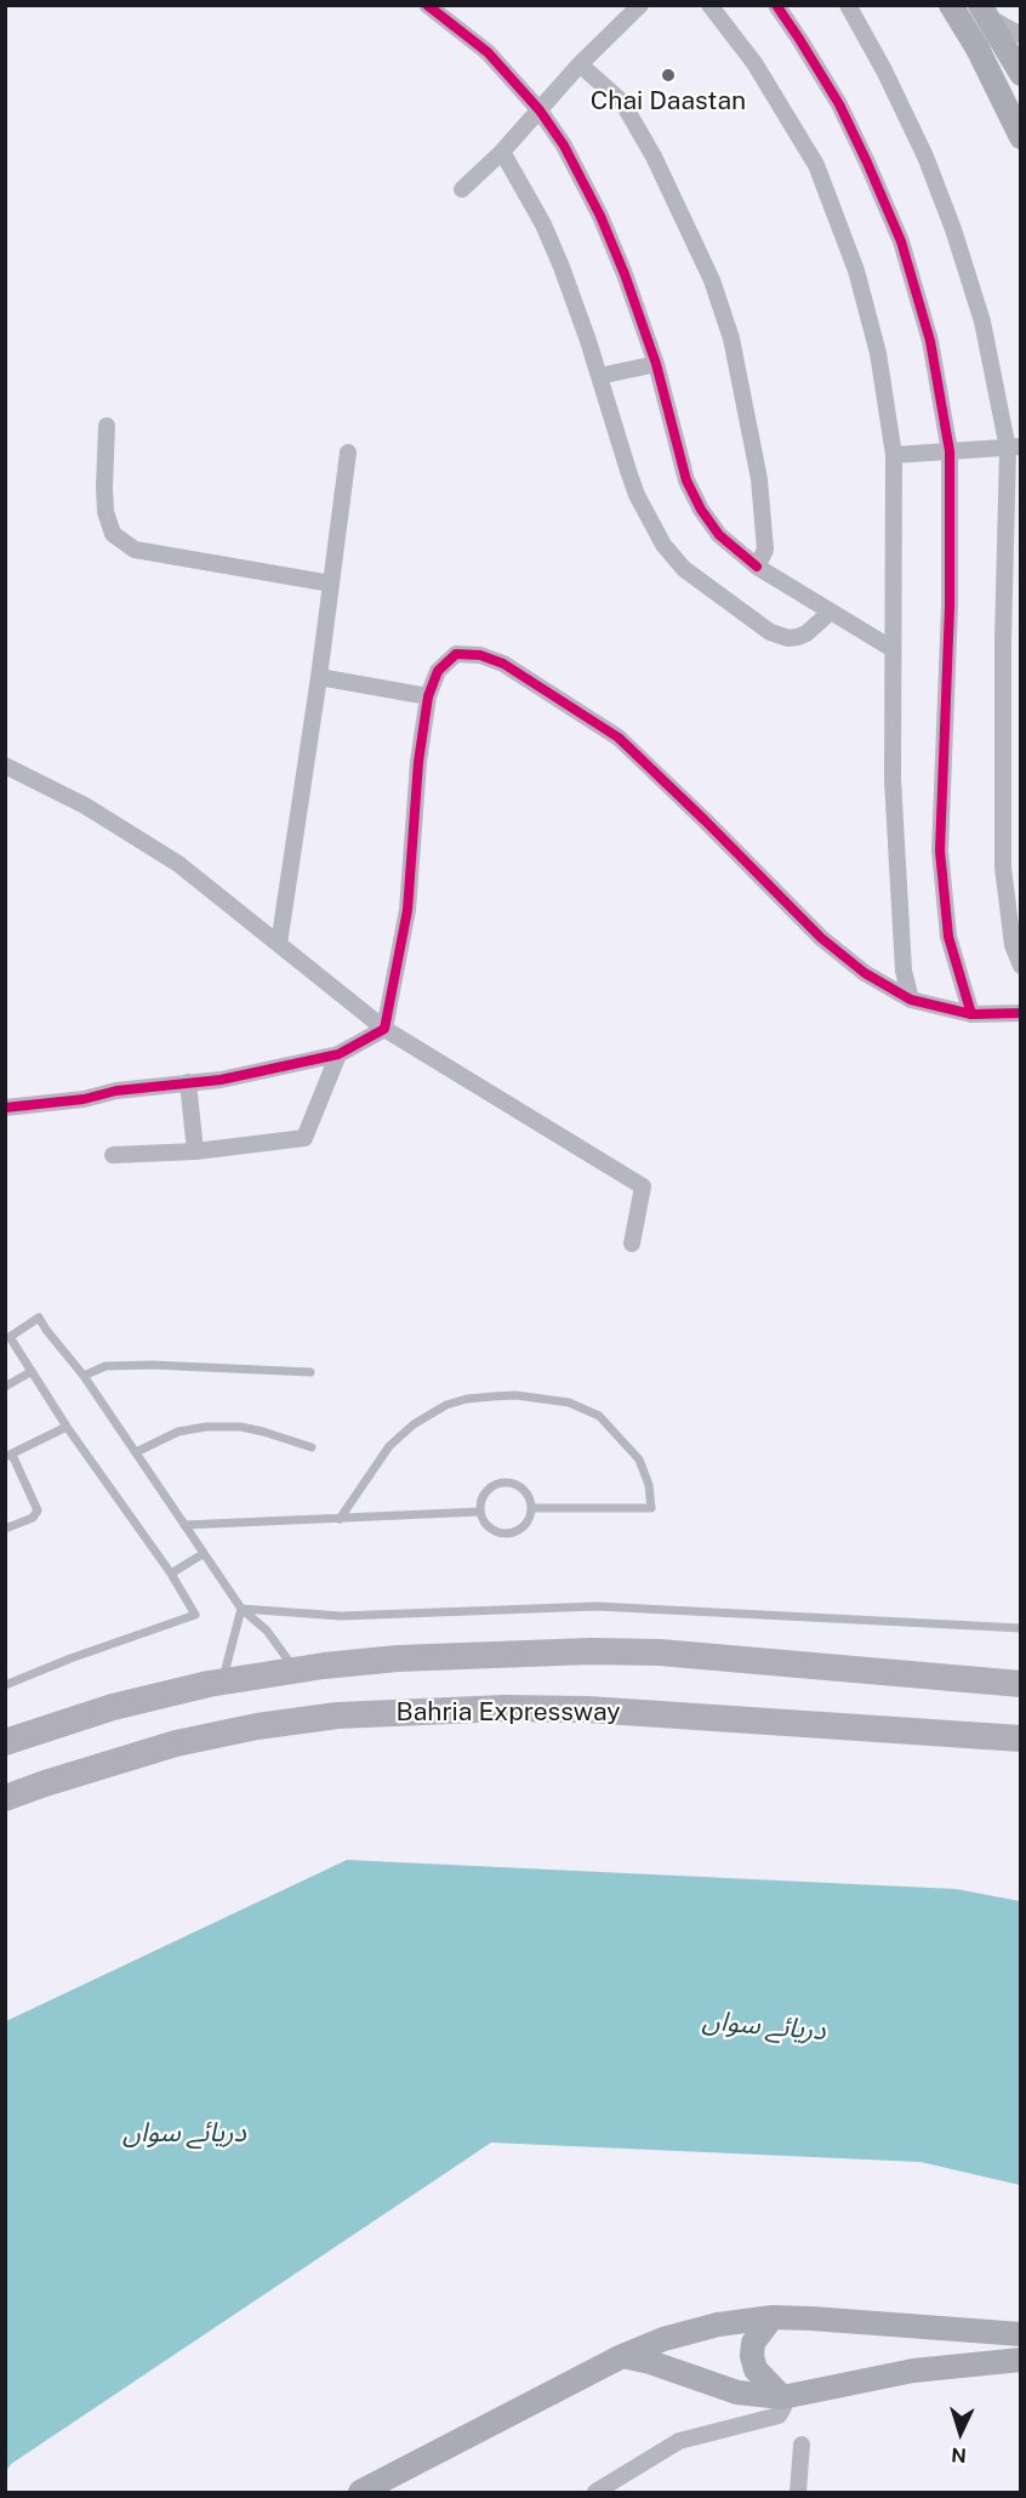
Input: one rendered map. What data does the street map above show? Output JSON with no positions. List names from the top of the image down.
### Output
{
  "streets": {
    "main road": ["Bahria Expressway"]
  },
  "water": ["دریائے سواں"],
  "places": ["Chai Daastan"],
  "north": "bottom"
}
